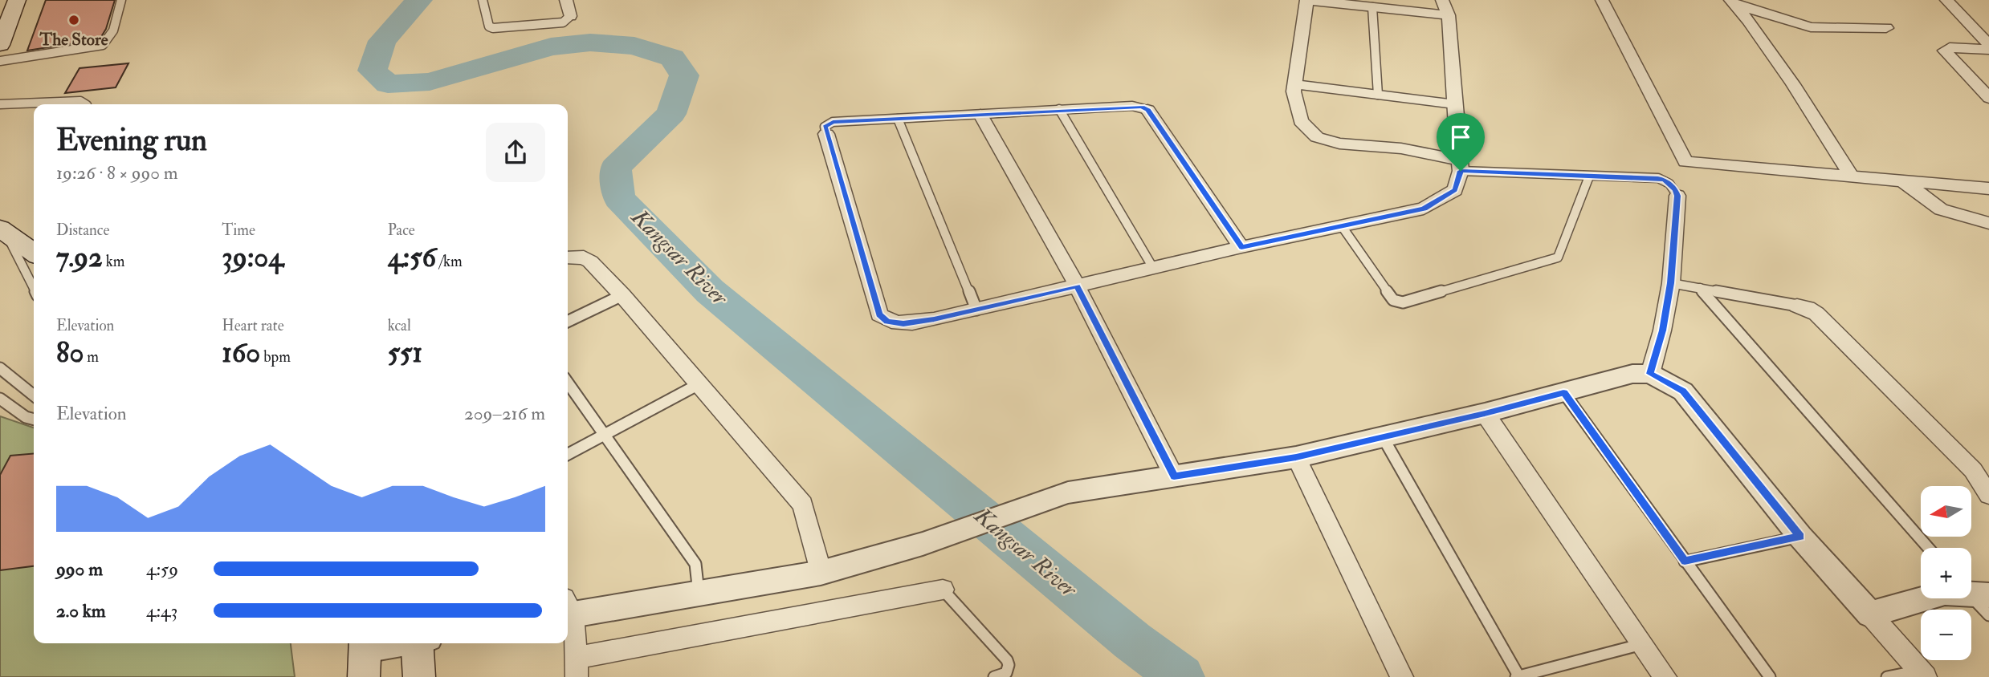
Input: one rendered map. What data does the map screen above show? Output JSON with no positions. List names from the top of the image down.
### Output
{
  "water": ["Kangsar River"],
  "places": ["The Store"],
  "north": "left",
  "page": {
    "heading": ["Evening run", "19:26 · 8 × 990 m"],
    "stats": [
      ["Distance", "7.92 km"],
      ["Time", "39:04"],
      ["Pace", "4:56 /km"],
      ["Elevation", "80 m"],
      ["Heart rate", "160 bpm"],
      ["kcal", "551"]
    ],
    "chart": ["Elevation", "209–216 m"],
    "map_buttons": ["+", "−"],
    "list": [
      {
        "name": "990 m",
        "note": "4:59"
      },
      {
        "name": "2.0 km",
        "note": "4:43"
      }
    ]
  }
}
